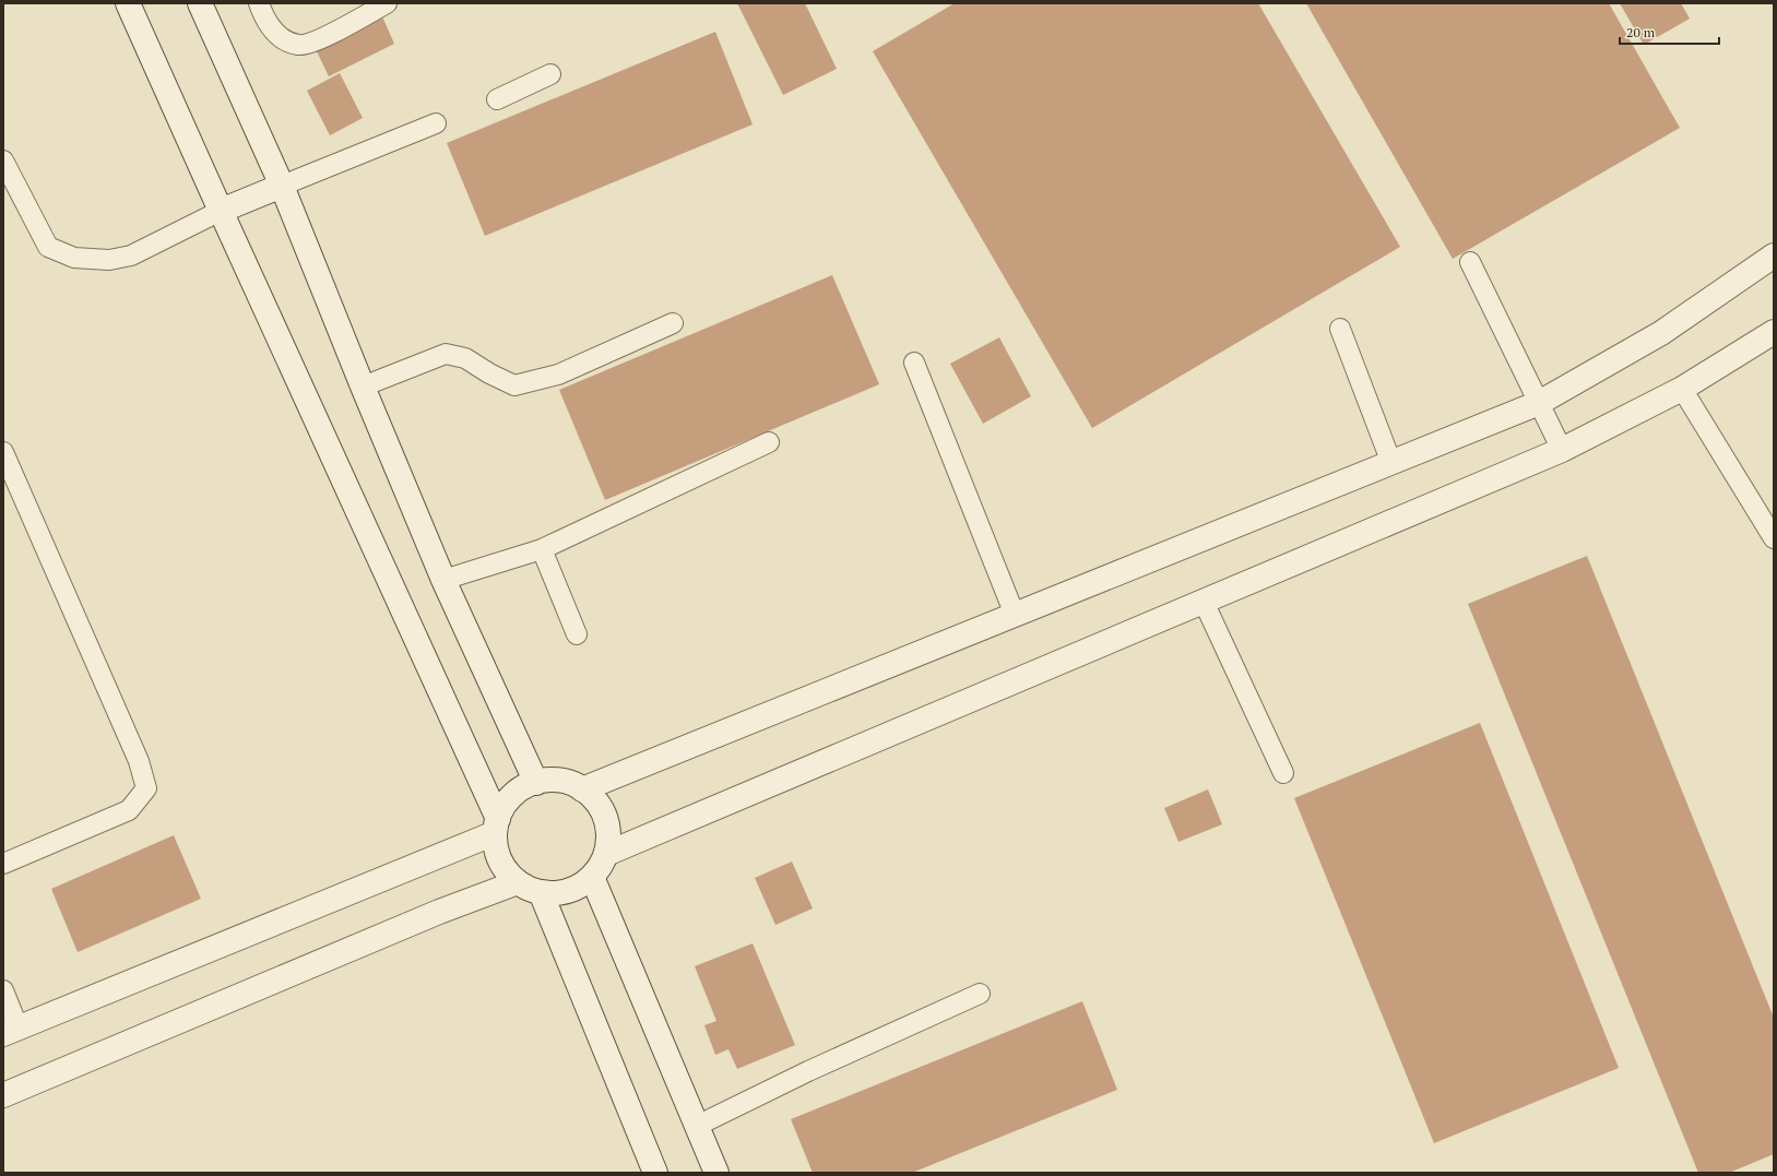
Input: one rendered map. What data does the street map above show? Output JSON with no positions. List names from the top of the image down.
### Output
{
  "scale_bar": "20 m"
}
